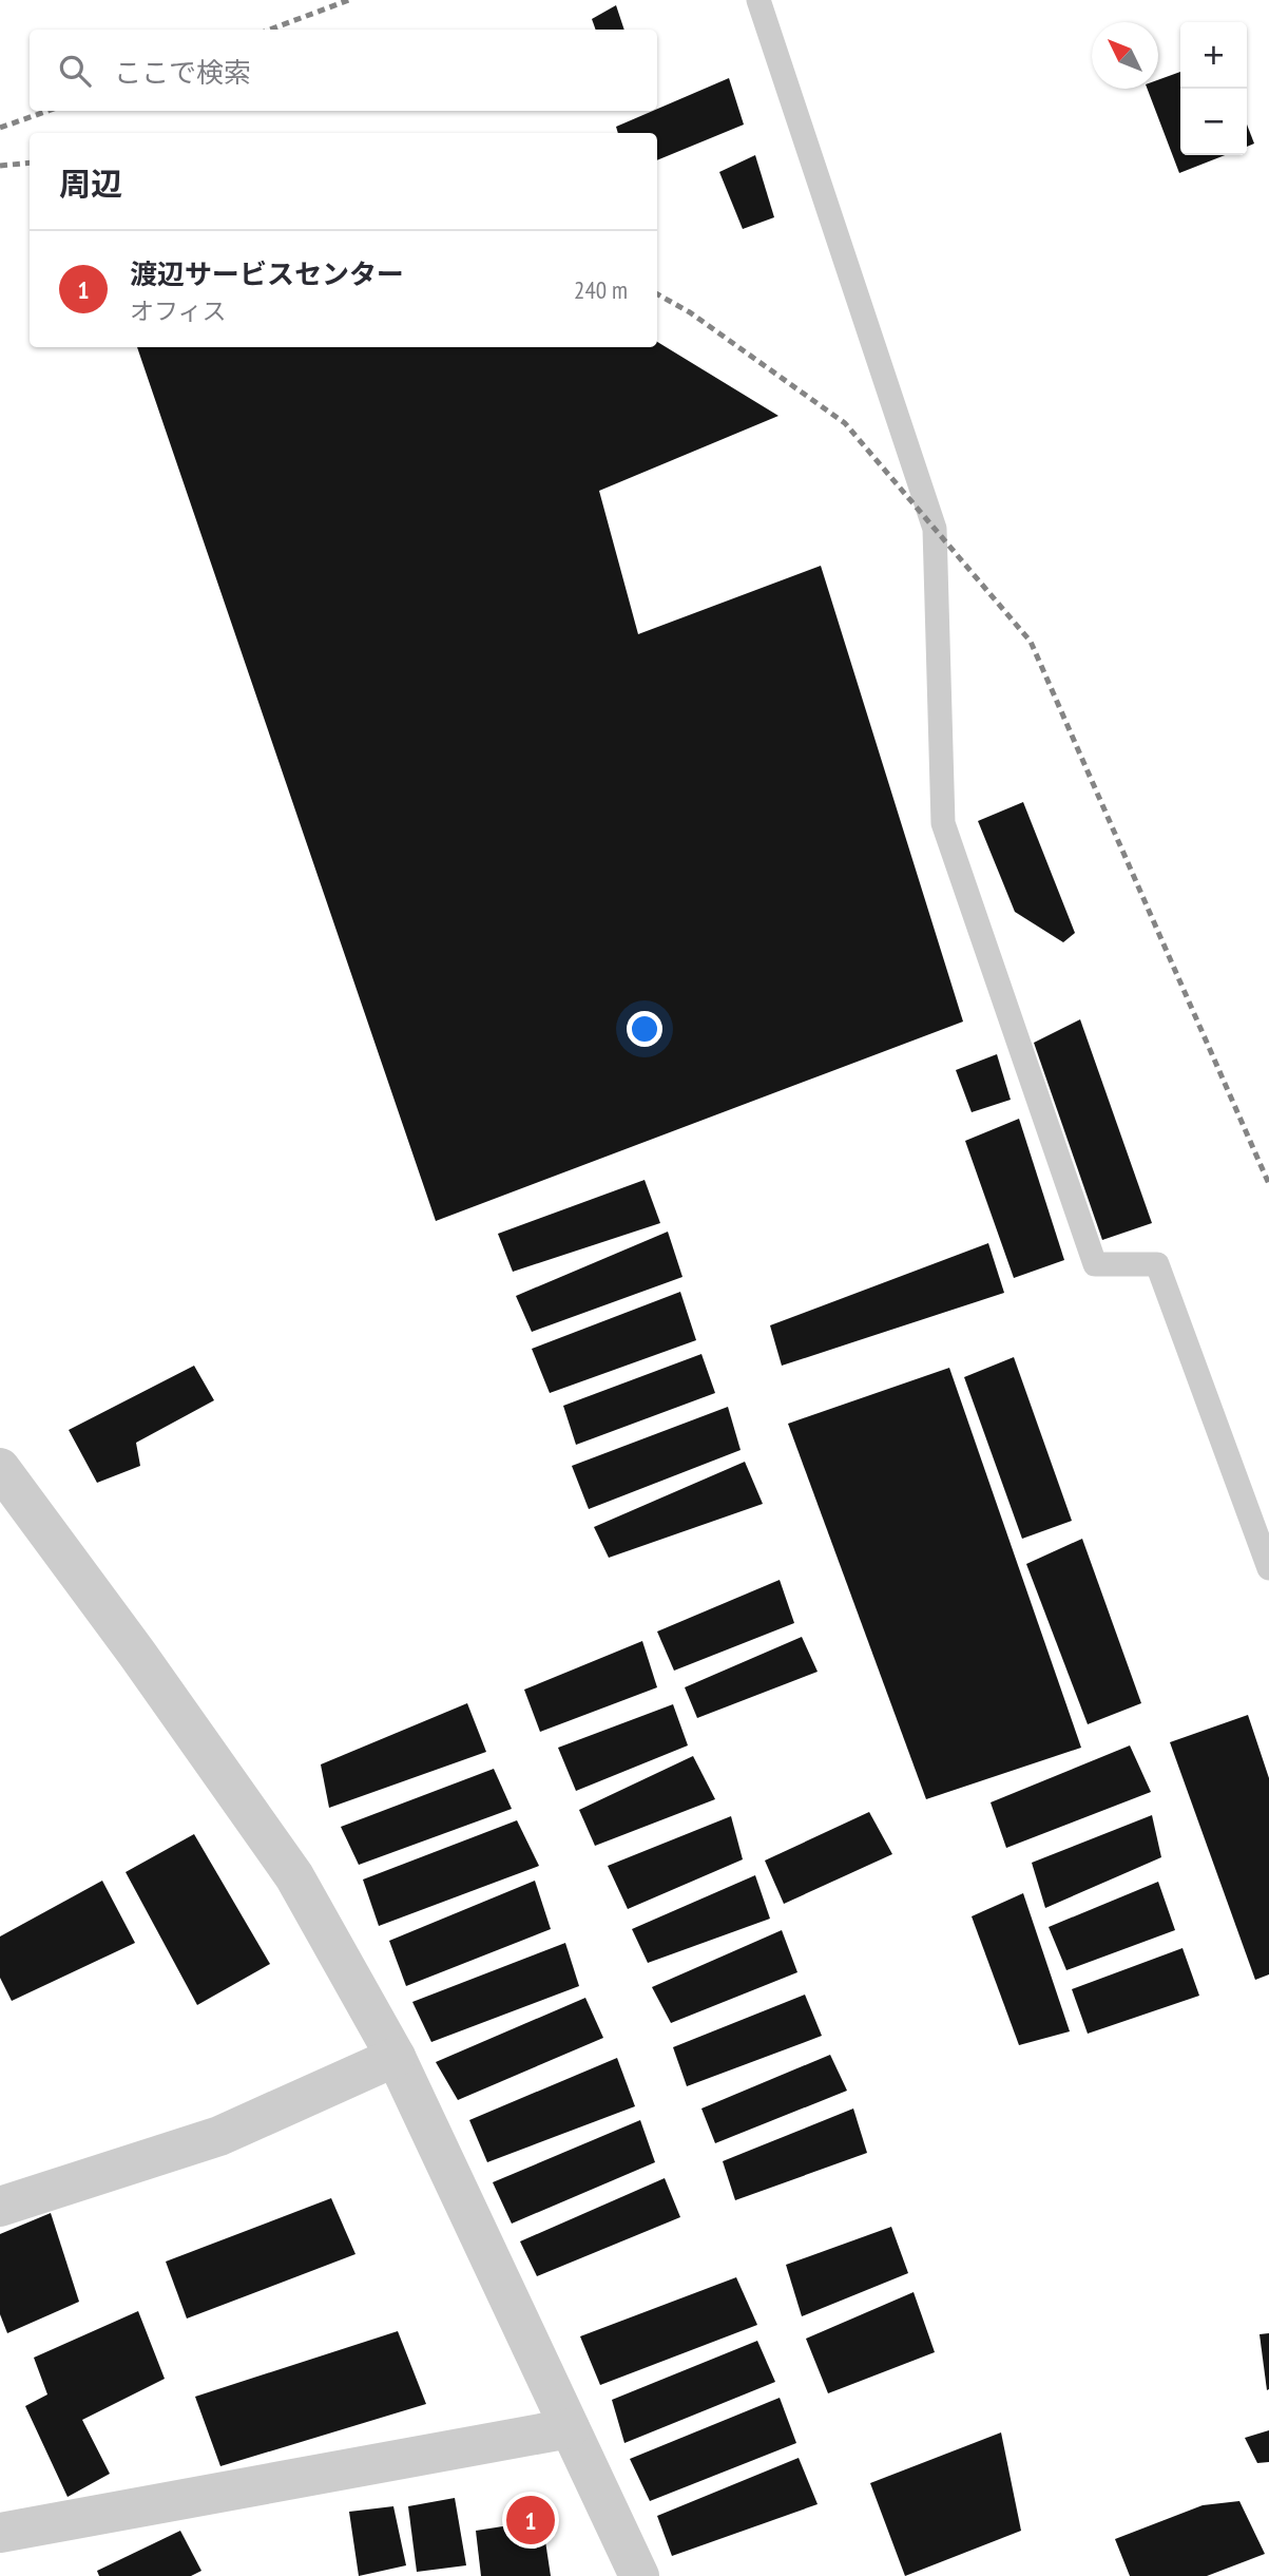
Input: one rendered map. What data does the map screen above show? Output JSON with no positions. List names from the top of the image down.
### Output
{
  "north": "top left",
  "page": {
    "map_buttons": ["+", "−"],
    "search": "ここで検索",
    "heading": "周辺",
    "list": [
      {
        "mark": "1",
        "name": "渡辺サービスセンター",
        "note": "オフィス",
        "value": "240 m"
      }
    ],
    "pins": "1"
  }
}
